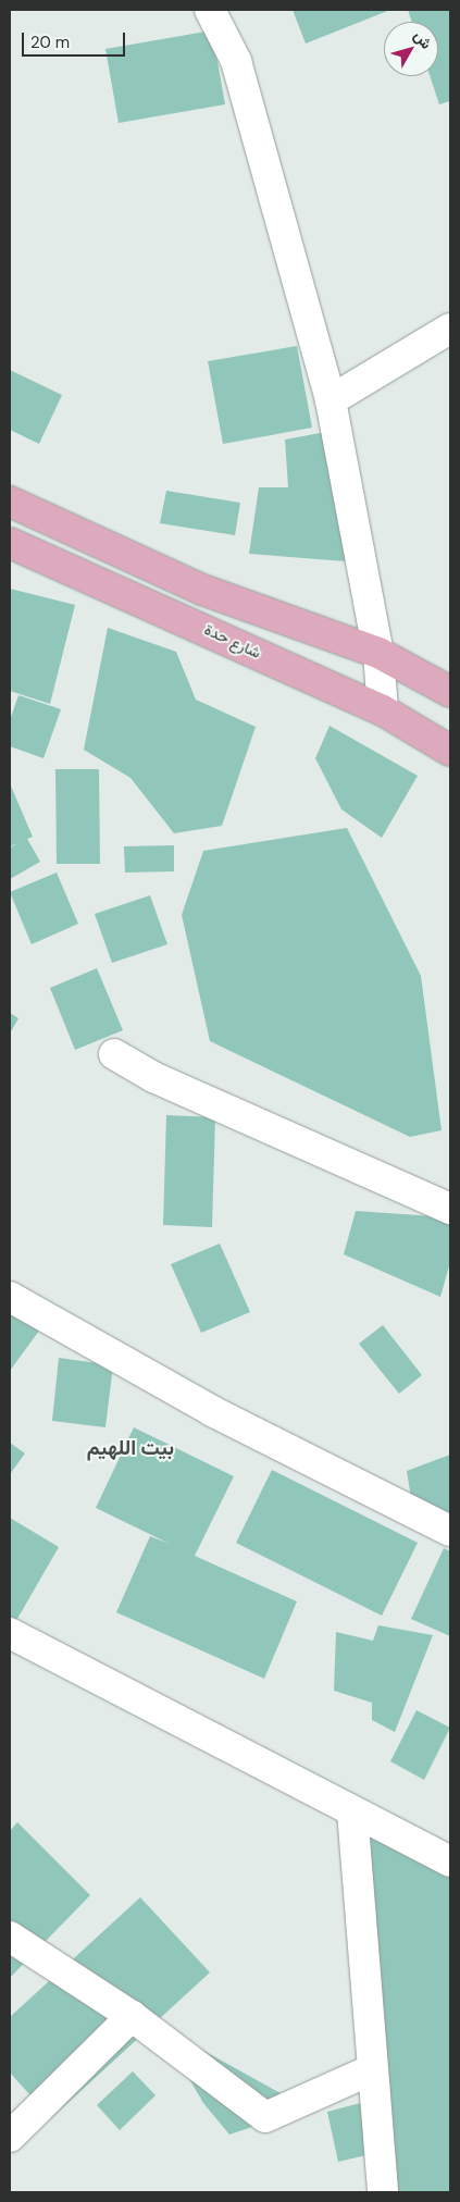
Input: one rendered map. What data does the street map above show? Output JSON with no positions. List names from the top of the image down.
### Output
{
  "streets": {
    "main road": ["شارع حدة"]
  },
  "districts": ["بيت اللهيم"],
  "scale_bar": "20 m",
  "north": "top right"
}
